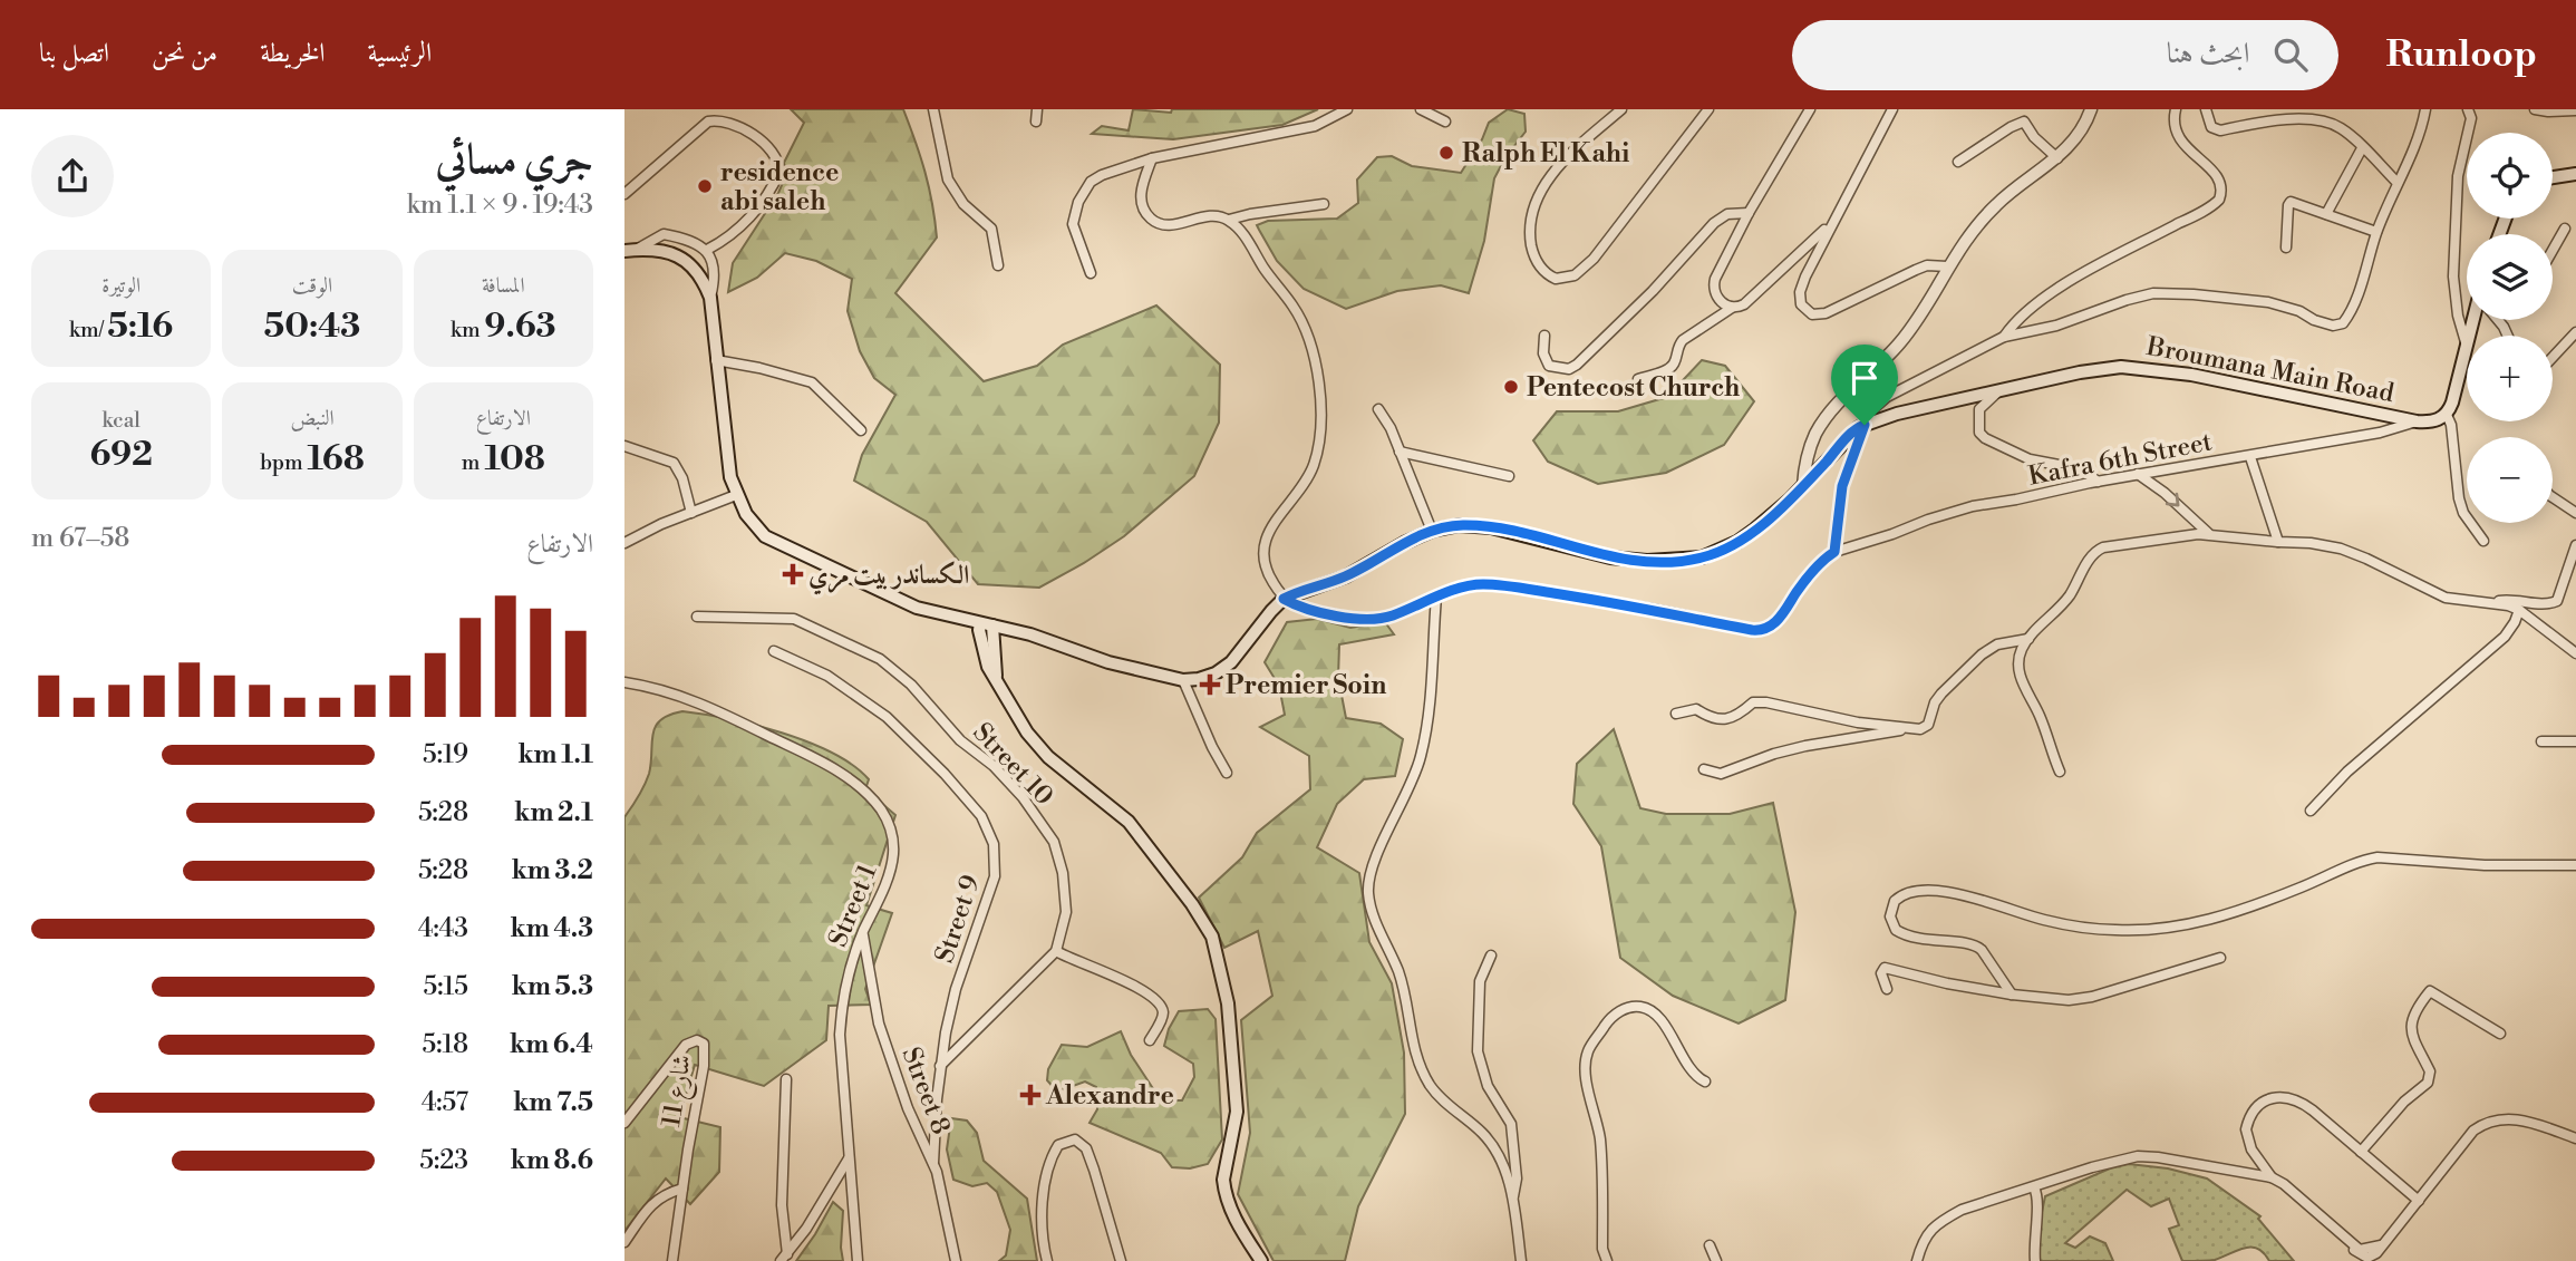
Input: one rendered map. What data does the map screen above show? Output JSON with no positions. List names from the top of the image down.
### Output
{
  "streets": {
    "main road": ["Broumana Main Road"],
    "street": [
      "Kafra 6th Street",
      "Street 10",
      "Street 1",
      "Street 9",
      "شارع 11",
      "Street 8"
    ]
  },
  "crossings": [
    ["Broumana Main Road", "Kafra 6th Street"],
    ["Street 1", "Street 8"],
    ["Street 9", "Street 8"]
  ],
  "places": {
    "other": ["Ralph El Kahi", "residence abi saleh", "Pentecost Church"],
    "health": ["الكساندر بيت مري", "Premier Soin", "Alexandre"]
  },
  "page": {
    "header": "Runloop",
    "search": "ابحث هنا",
    "nav": [
      "الرئيسية",
      "الخريطة",
      "من نحن",
      "اتصل بنا"
    ],
    "heading": ["جري مسائي", "19:43 · 9 × 1.1 km"],
    "map_buttons": ["+", "−"],
    "stats": [
      ["المسافة", "9.63 km"],
      ["الوقت", "50:43"],
      ["الوتيرة", "5:16 /km"],
      ["الارتفاع", "108 m"],
      ["النبض", "168 bpm"],
      ["kcal", "692"]
    ],
    "chart": ["الارتفاع", "58–67 m"],
    "list": [
      {
        "name": "1.1 km",
        "note": "5:19"
      },
      {
        "name": "2.1 km",
        "note": "5:28"
      },
      {
        "name": "3.2 km",
        "note": "5:28"
      },
      {
        "name": "4.3 km",
        "note": "4:43"
      },
      {
        "name": "5.3 km",
        "note": "5:15"
      },
      {
        "name": "6.4 km",
        "note": "5:18"
      },
      {
        "name": "7.5 km",
        "note": "4:57"
      },
      {
        "name": "8.6 km",
        "note": "5:23"
      }
    ]
  }
}
